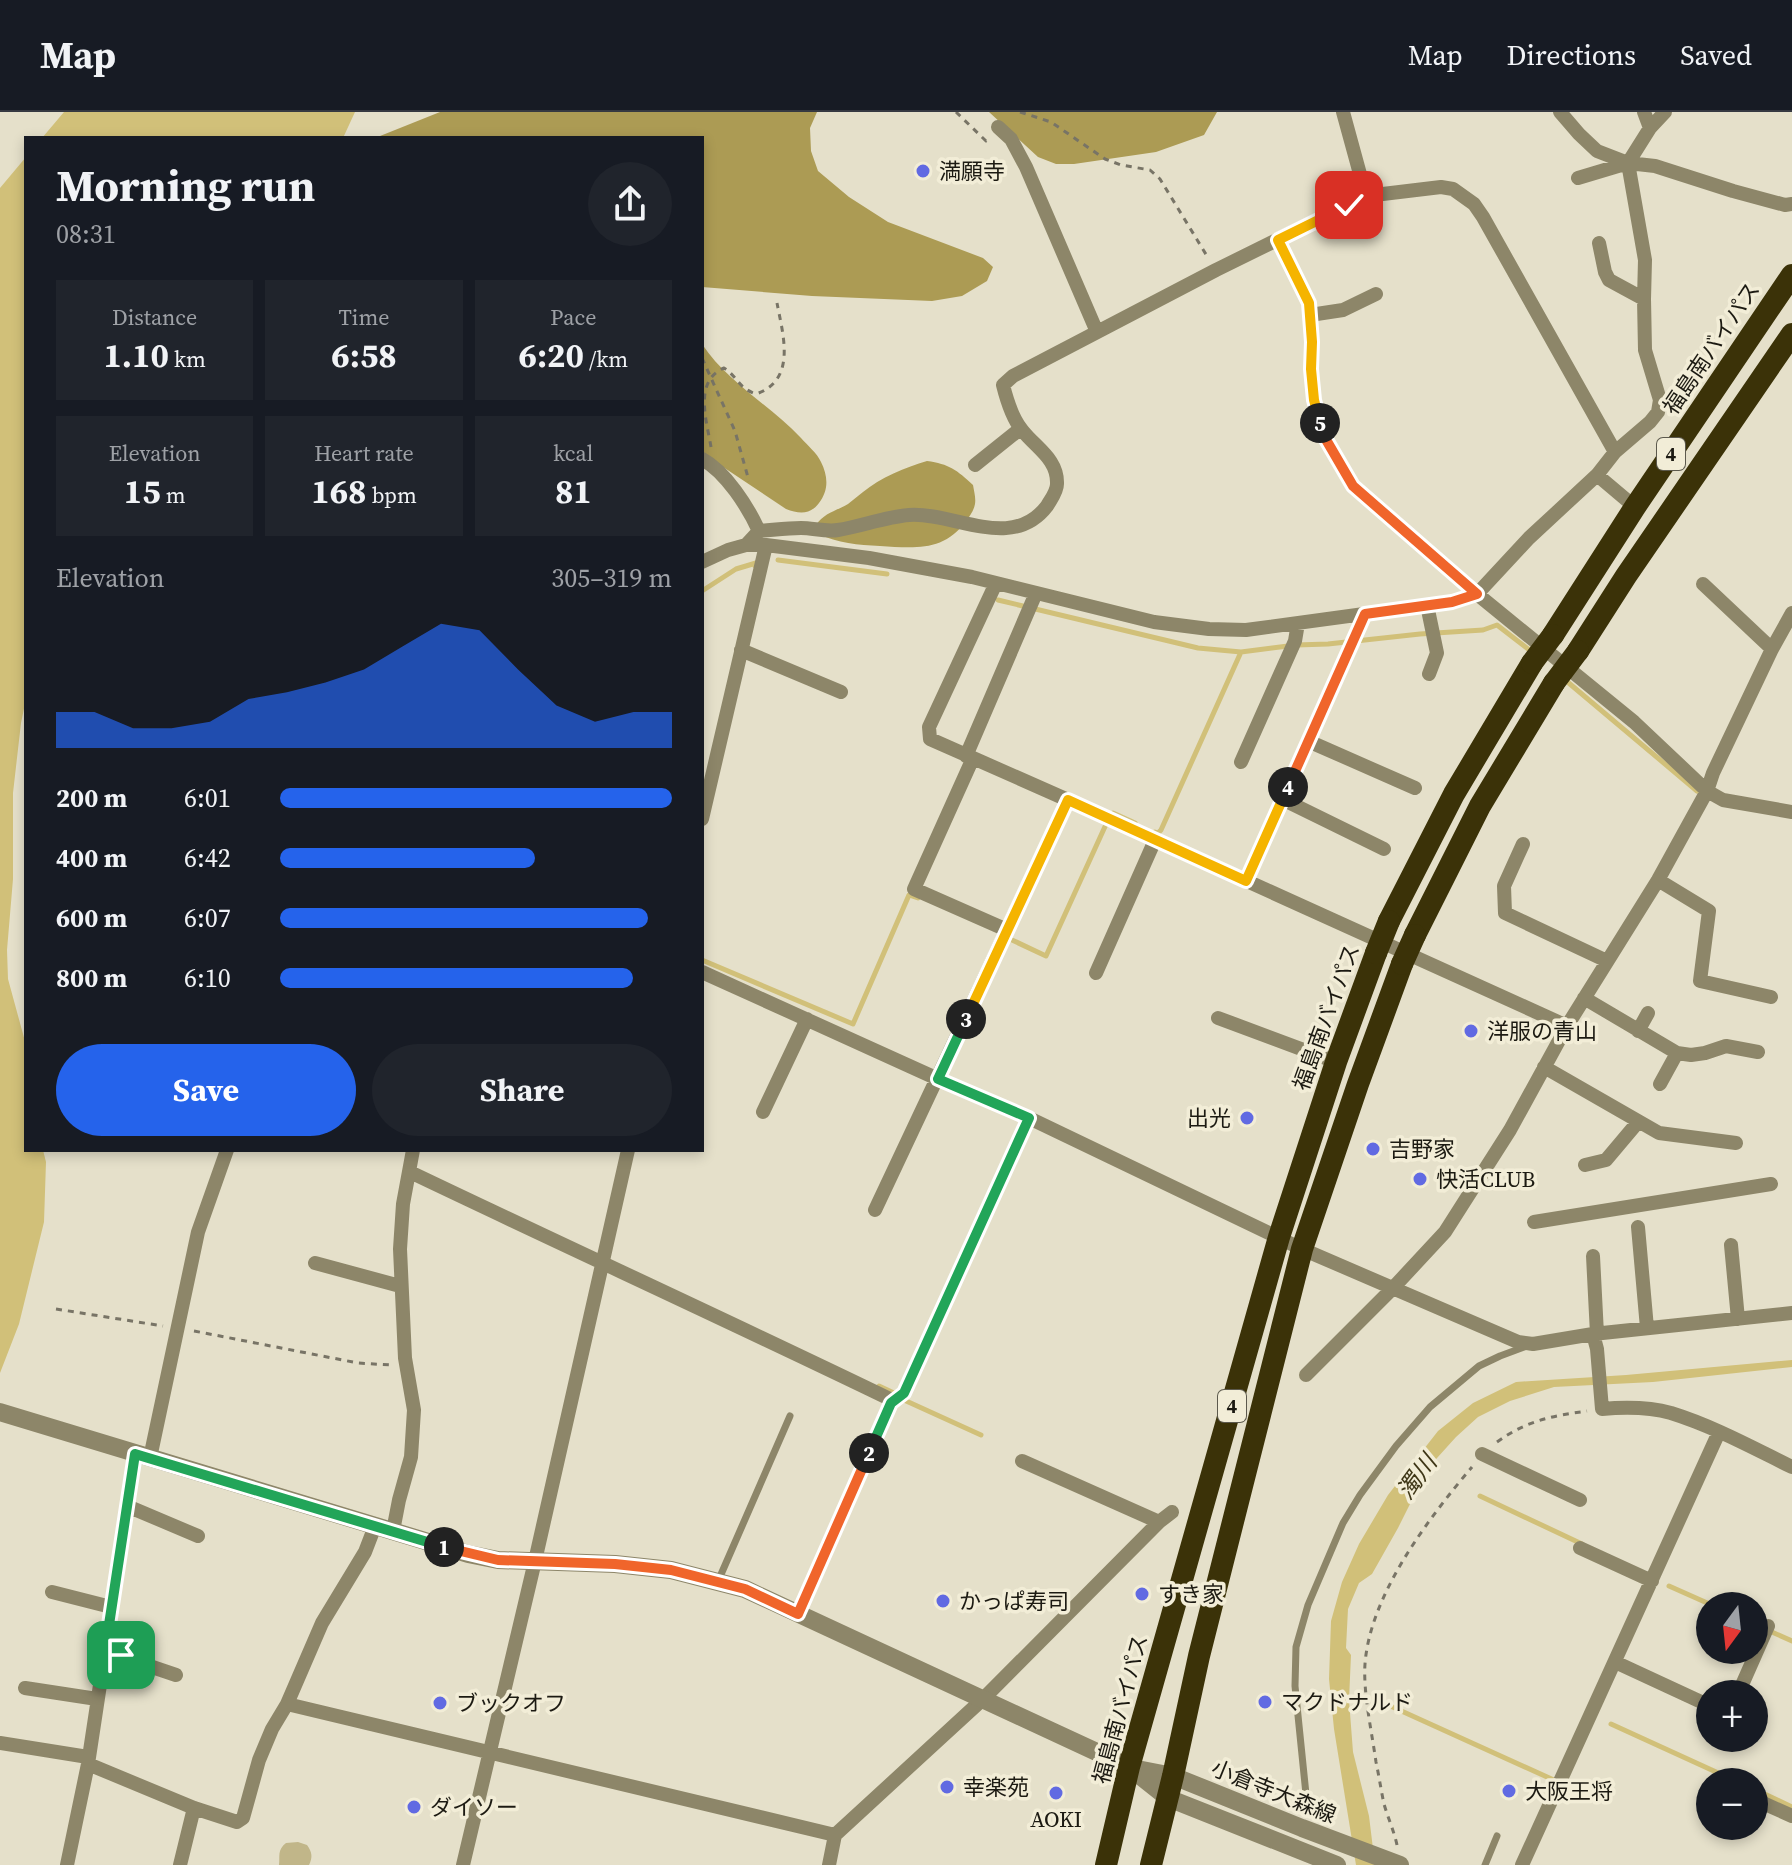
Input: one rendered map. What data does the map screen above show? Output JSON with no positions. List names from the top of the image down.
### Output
{
  "streets": {
    "highway": ["福島南バイパス", "4"],
    "street": ["小倉寺大森線"]
  },
  "crossings": [
    ["福島南バイパス", "小倉寺大森線"],
    ["4", "小倉寺大森線"]
  ],
  "water": ["濁川"],
  "places": [
    "満願寺",
    "洋服の青山",
    "出光",
    "吉野家",
    "快活CLUB",
    "すき家",
    "かっぱ寿司",
    "マクドナルド",
    "ブックオフ",
    "幸楽苑",
    "大阪王将",
    "AOKI",
    "ダイソー"
  ],
  "north": "bottom",
  "page": {
    "header": "Map",
    "nav": ["Map", "Directions", "Saved"],
    "heading": ["Morning run", "08:31"],
    "stats": [
      ["Distance", "1.10 km"],
      ["Time", "6:58"],
      ["Pace", "6:20 /km"],
      ["Elevation", "15 m"],
      ["Heart rate", "168 bpm"],
      ["kcal", "81"]
    ],
    "pins": [
      "5",
      "4",
      "3",
      "2",
      "1"
    ],
    "chart": ["Elevation", "305–319 m"],
    "list": [
      {
        "name": "200 m",
        "note": "6:01"
      },
      {
        "name": "400 m",
        "note": "6:42"
      },
      {
        "name": "600 m",
        "note": "6:07"
      },
      {
        "name": "800 m",
        "note": "6:10"
      }
    ],
    "buttons": ["Save", "Share"],
    "map_buttons": ["+", "−"]
  }
}
